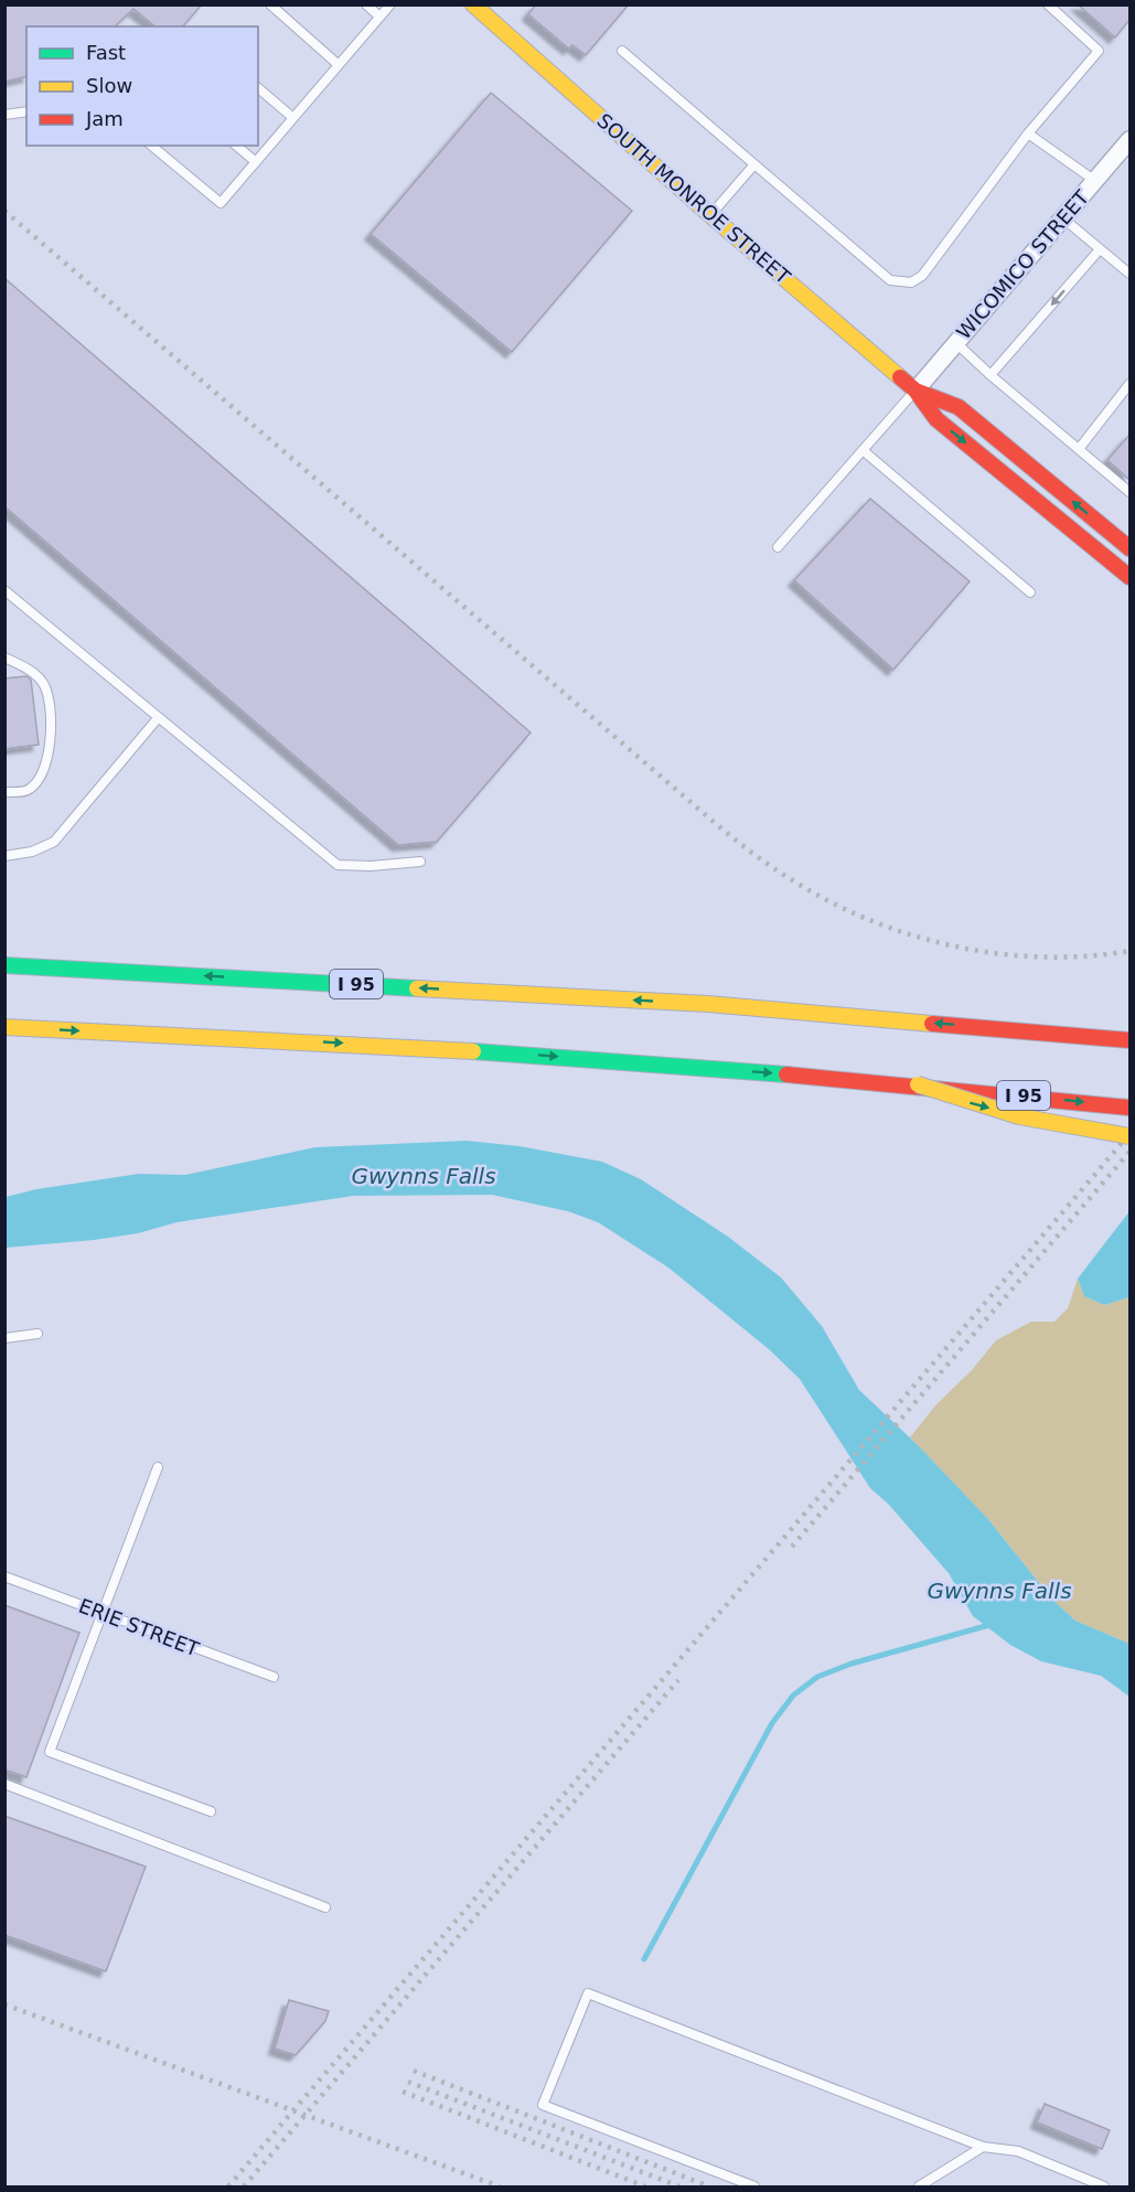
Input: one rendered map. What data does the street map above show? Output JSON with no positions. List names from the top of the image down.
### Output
{
  "streets": {
    "main road": ["SOUTH MONROE STREET", "I 95"],
    "street": ["WICOMICO STREET"],
    "lane": ["ERIE STREET"]
  },
  "crossings": [
    ["SOUTH MONROE STREET", "WICOMICO STREET"]
  ],
  "water": ["Gwynns Falls"],
  "legend": ["Fast", "Slow", "Jam"]
}
